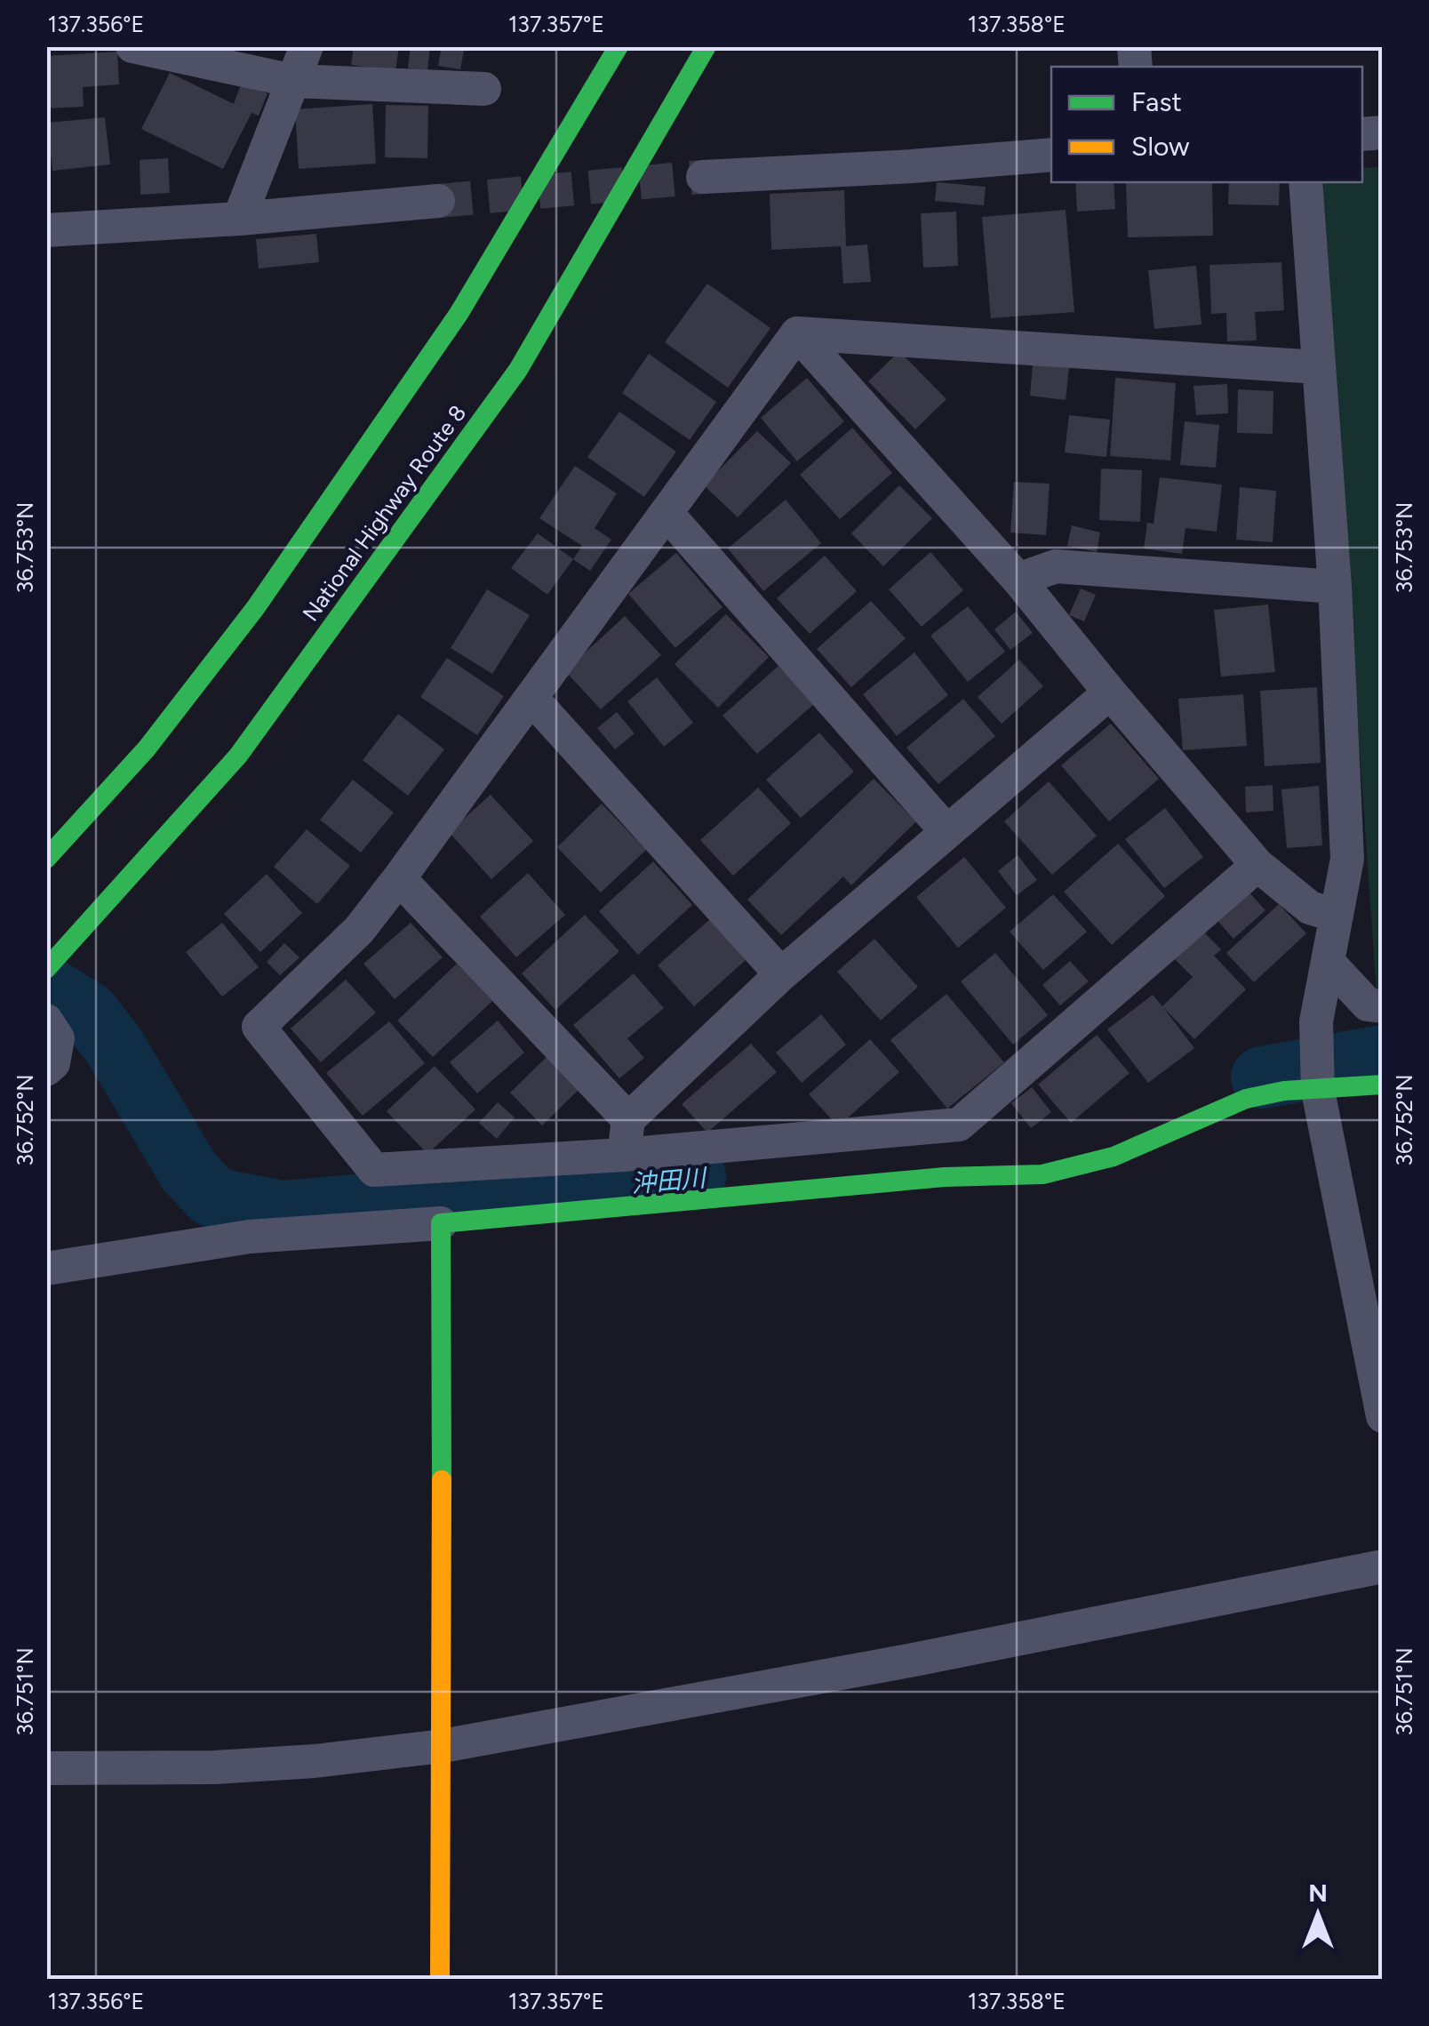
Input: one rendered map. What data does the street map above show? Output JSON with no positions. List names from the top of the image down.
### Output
{
  "streets": {
    "main road": ["National Highway Route 8"]
  },
  "water": ["沖田川"],
  "legend": ["Fast", "Slow"],
  "north": "top",
  "coordinates": [
    "137.356°E",
    "137.357°E",
    "137.358°E",
    "36.753°N",
    "36.752°N",
    "36.751°N"
  ]
}
